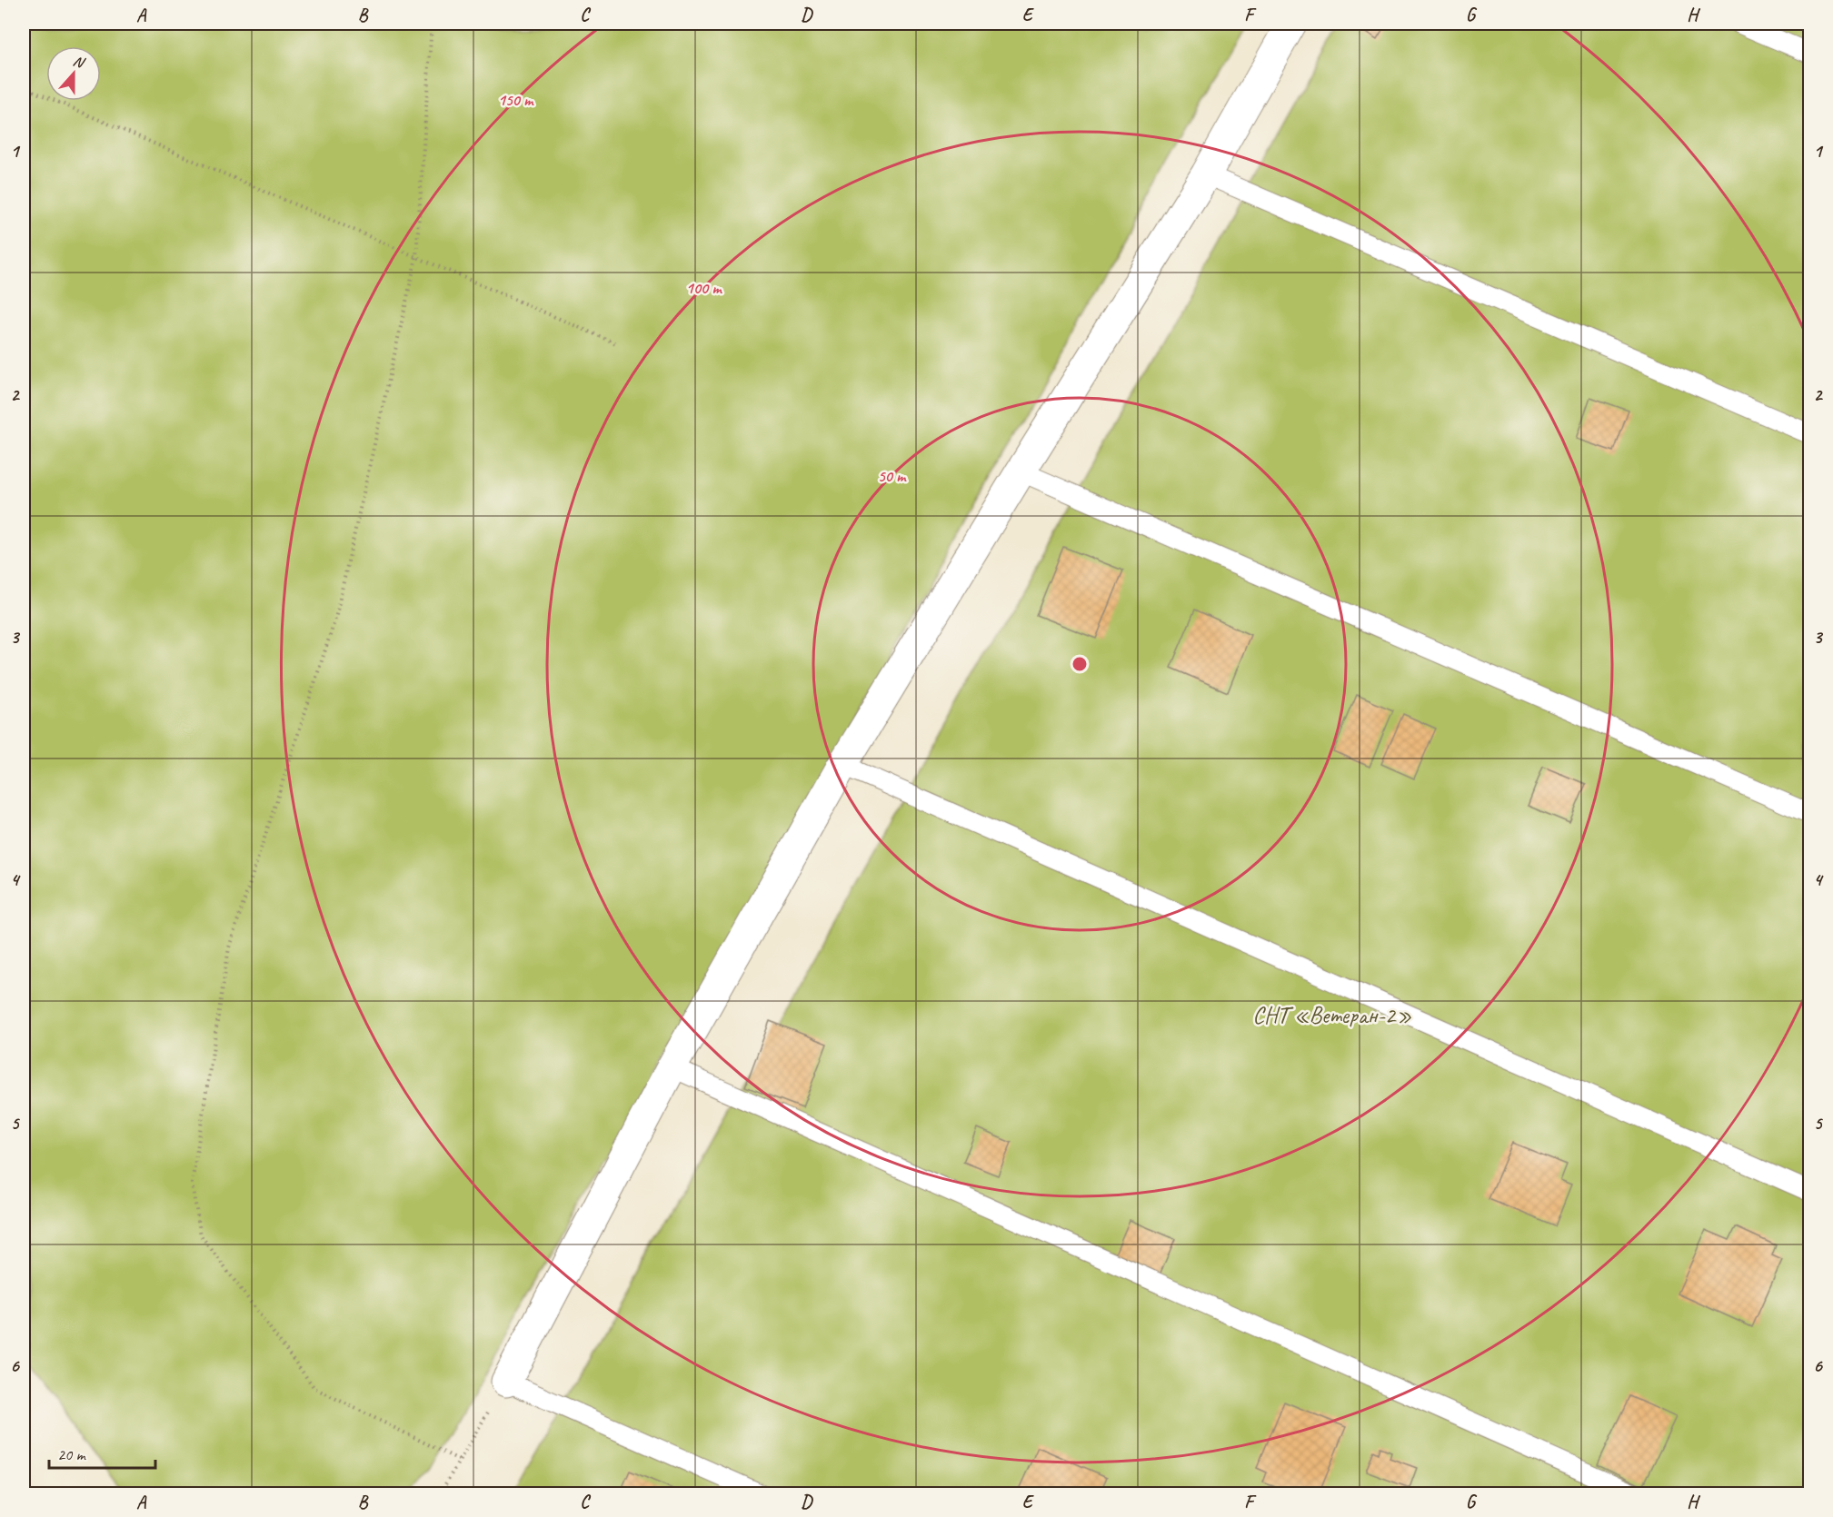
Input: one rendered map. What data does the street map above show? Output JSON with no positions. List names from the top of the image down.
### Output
{
  "parks": ["СНТ «Ветеран-2»"],
  "scale_bar": "20 m",
  "north": "top",
  "grid": {
    "columns": [
      "A",
      "B",
      "C",
      "D",
      "E",
      "F",
      "G",
      "H"
    ],
    "rows": [
      "1",
      "2",
      "3",
      "4",
      "5",
      "6"
    ]
  },
  "rings": ["150 m", "100 m", "50 m"]
}
